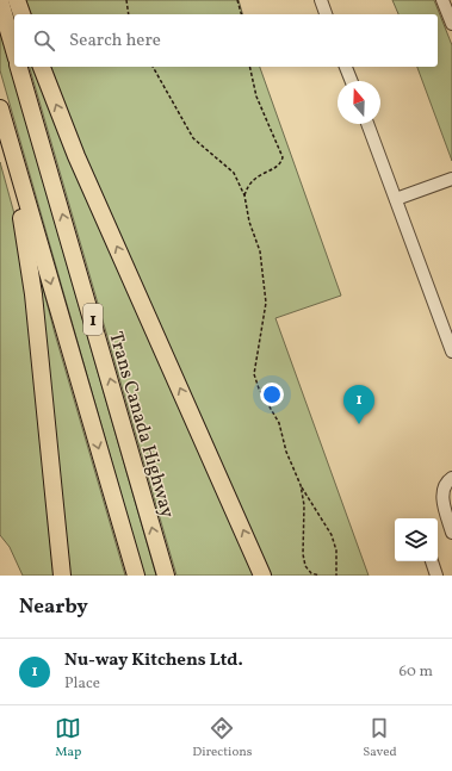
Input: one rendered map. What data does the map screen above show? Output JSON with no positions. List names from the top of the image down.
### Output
{
  "streets": {
    "highway": ["1", "Trans Canada Highway"]
  },
  "north": "top",
  "page": {
    "search": "Search here",
    "pins": "1",
    "heading": "Nearby",
    "list": [
      {
        "mark": "1",
        "name": "Nu-way Kitchens Ltd.",
        "note": "Place",
        "value": "60 m"
      }
    ],
    "nav": ["Map", "Directions", "Saved"]
  }
}
